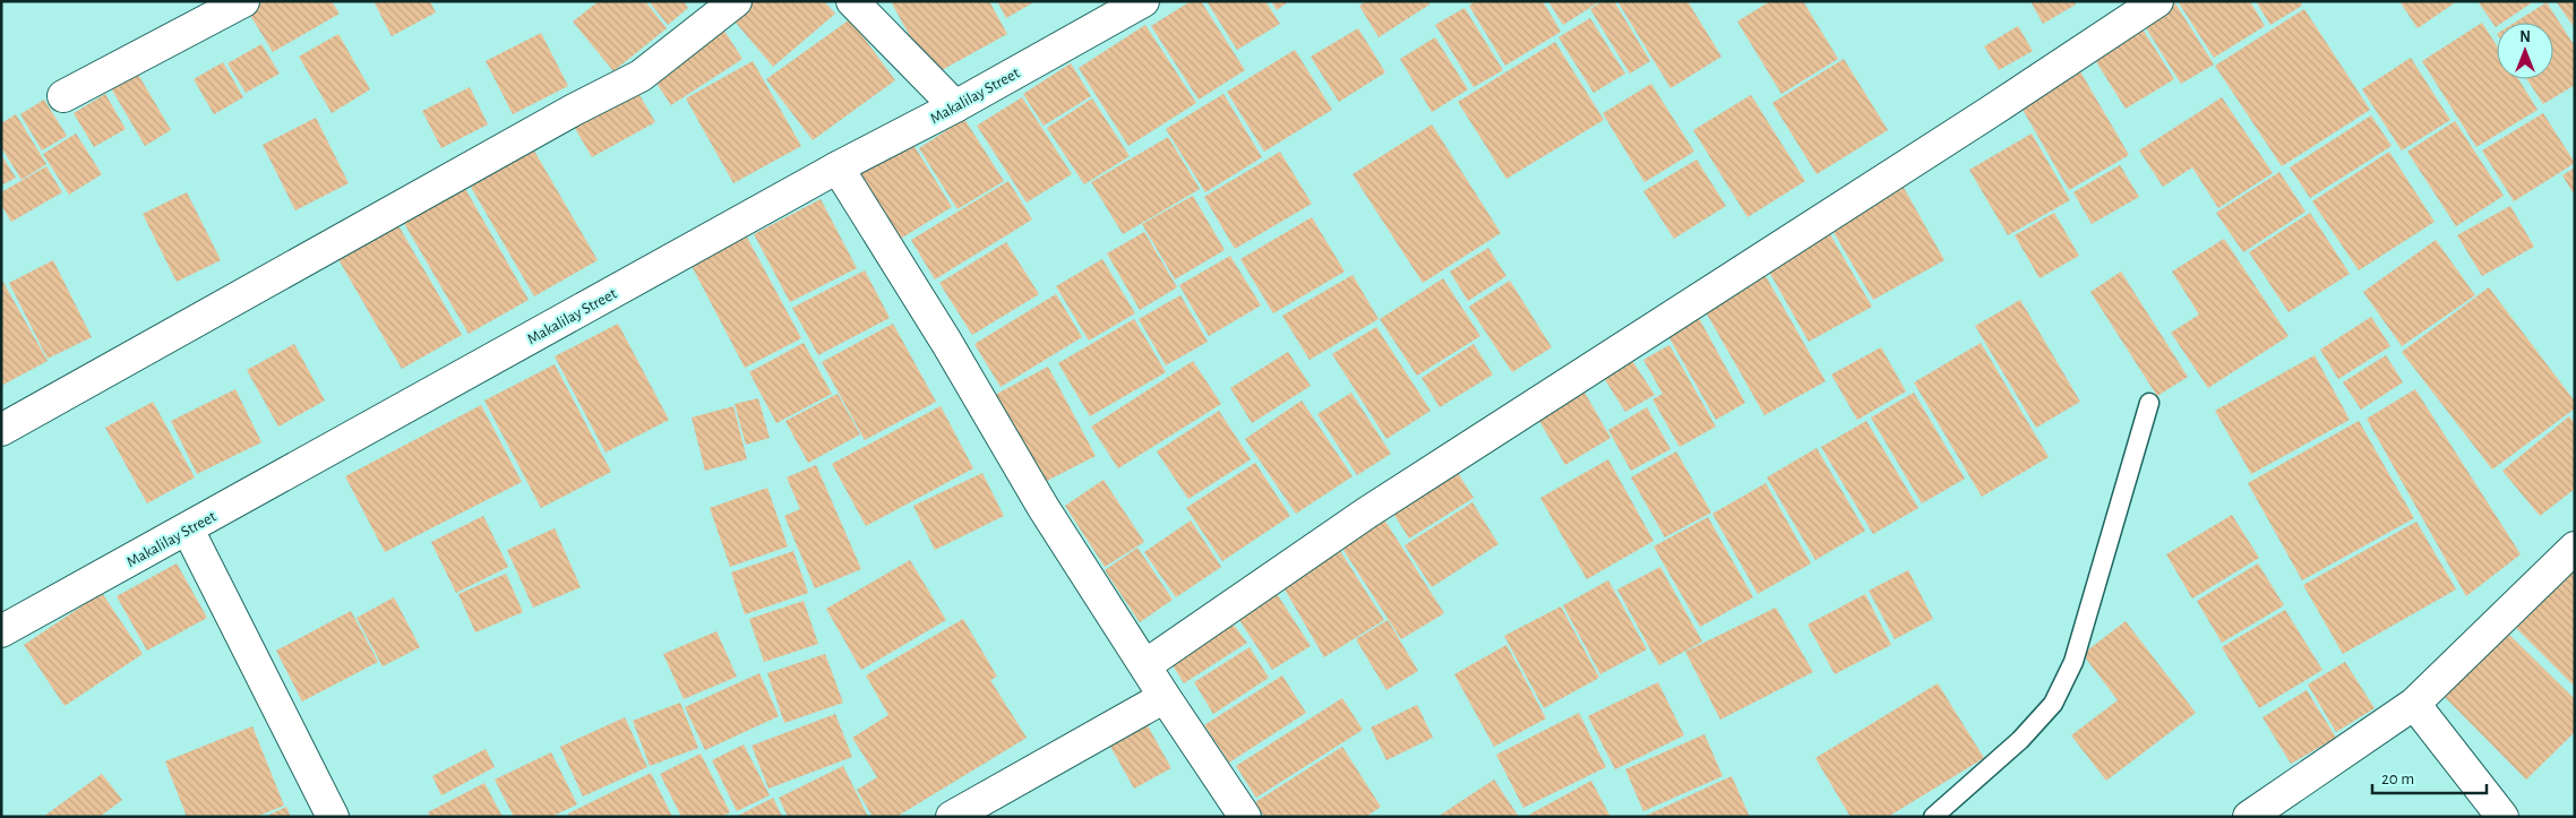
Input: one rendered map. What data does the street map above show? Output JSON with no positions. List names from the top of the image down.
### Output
{
  "streets": {
    "street": ["Makalilay Street"]
  },
  "scale_bar": "20 m",
  "north": "top"
}
